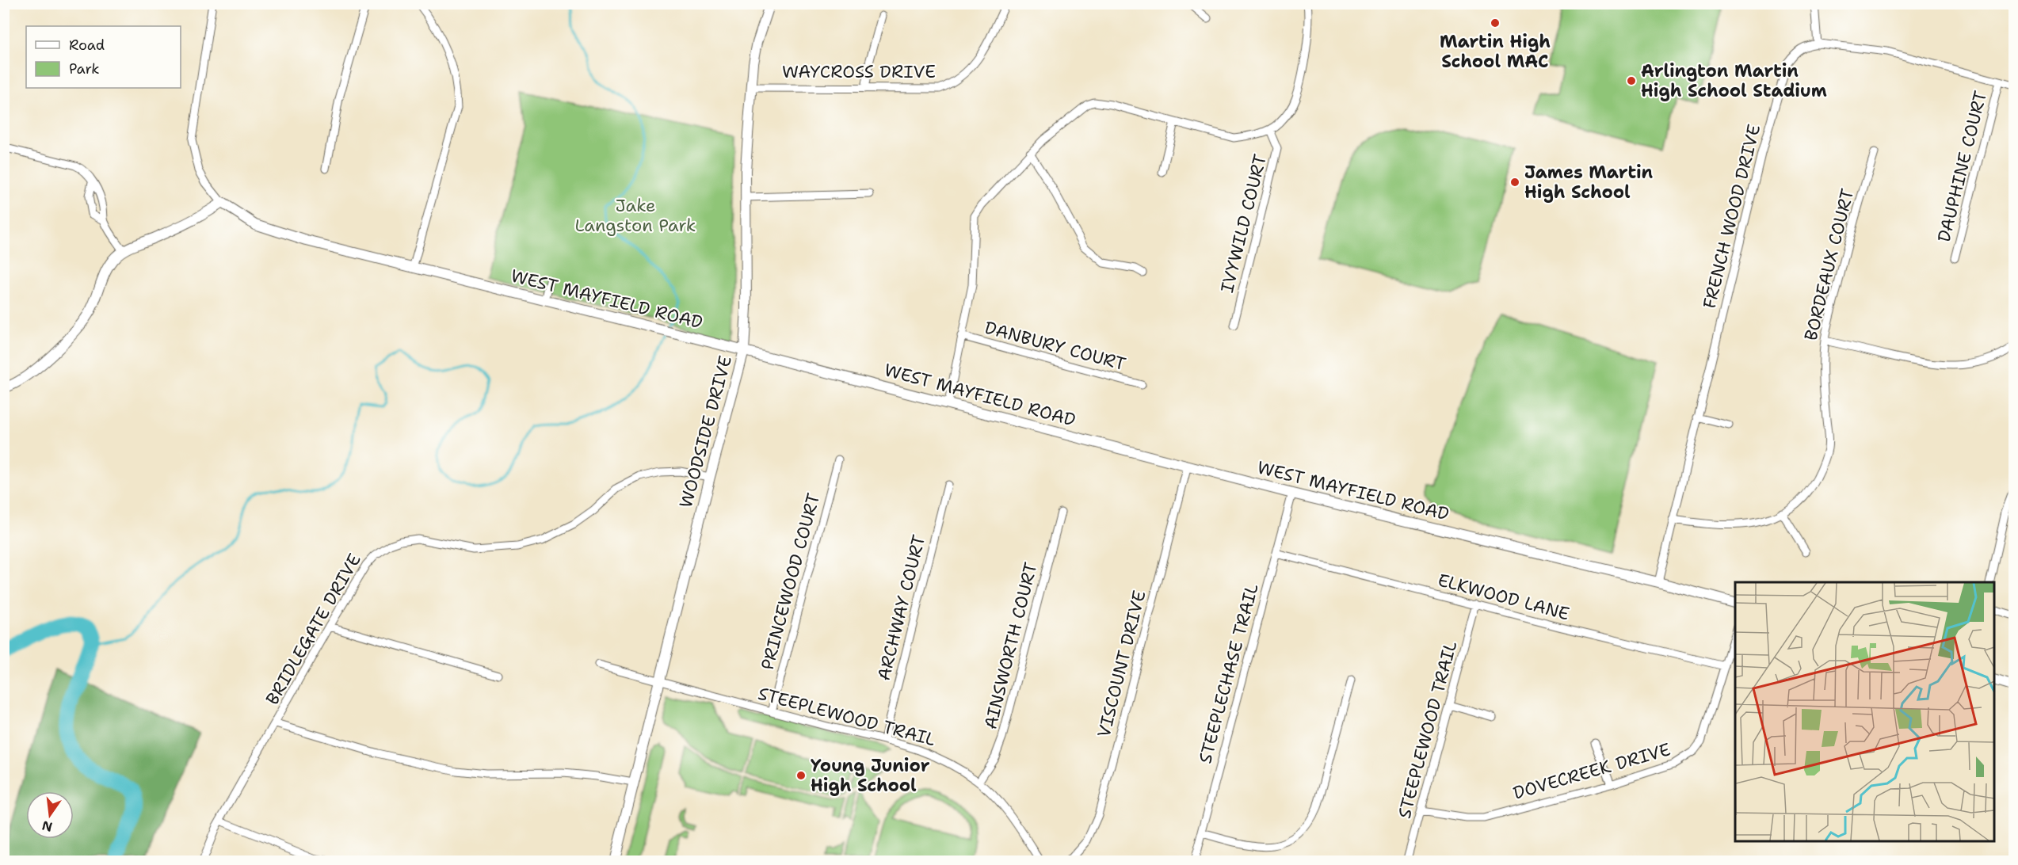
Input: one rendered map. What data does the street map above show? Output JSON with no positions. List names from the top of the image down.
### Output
{
  "streets": {
    "street": [
      "WAYCROSS DRIVE",
      "DAUPHINE COURT",
      "FRENCH WOOD DRIVE",
      "IVYWILD COURT",
      "BORDEAUX COURT",
      "WEST MAYFIELD ROAD",
      "DANBURY COURT",
      "WOODSIDE DRIVE",
      "PRINCEWOOD COURT",
      "ELKWOOD LANE",
      "ARCHWAY COURT",
      "BRIDLEGATE DRIVE",
      "AINSWORTH COURT",
      "VISCOUNT DRIVE",
      "STEEPLECHASE TRAIL",
      "STEEPLEWOOD TRAIL",
      "DOVECREEK DRIVE"
    ]
  },
  "crossings": [
    ["WAYCROSS DRIVE", "WOODSIDE DRIVE"],
    ["DAUPHINE COURT", "FRENCH WOOD DRIVE"],
    ["FRENCH WOOD DRIVE", "BORDEAUX COURT"],
    ["FRENCH WOOD DRIVE", "WEST MAYFIELD ROAD"],
    ["WEST MAYFIELD ROAD", "WOODSIDE DRIVE"],
    ["WEST MAYFIELD ROAD", "VISCOUNT DRIVE"],
    ["WEST MAYFIELD ROAD", "STEEPLECHASE TRAIL"],
    ["WOODSIDE DRIVE", "BRIDLEGATE DRIVE"],
    ["WOODSIDE DRIVE", "STEEPLEWOOD TRAIL"],
    ["PRINCEWOOD COURT", "STEEPLEWOOD TRAIL"],
    ["ELKWOOD LANE", "STEEPLECHASE TRAIL"],
    ["ELKWOOD LANE", "STEEPLEWOOD TRAIL"],
    ["ELKWOOD LANE", "DOVECREEK DRIVE"],
    ["ARCHWAY COURT", "STEEPLEWOOD TRAIL"],
    ["AINSWORTH COURT", "STEEPLEWOOD TRAIL"],
    ["STEEPLEWOOD TRAIL", "DOVECREEK DRIVE"]
  ],
  "parks": ["Jake Langston Park"],
  "places": [
    "Martin High School MAC",
    "Arlington Martin High School Stadium",
    "James Martin High School",
    "Young Junior High School"
  ],
  "legend": ["Road", "Park"],
  "north": "bottom"
}
